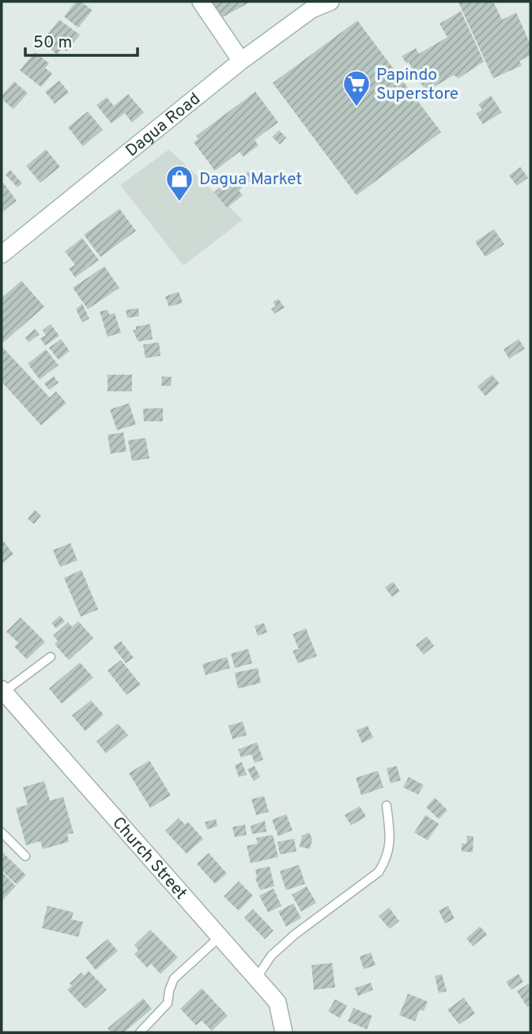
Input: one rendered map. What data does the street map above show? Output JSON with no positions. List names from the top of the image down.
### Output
{
  "streets": {
    "street": ["Dagua Road", "Church Street"]
  },
  "places": {
    "supermarket": ["Papindo Superstore"],
    "shop": ["Dagua Market"]
  },
  "scale_bar": "50 m"
}
